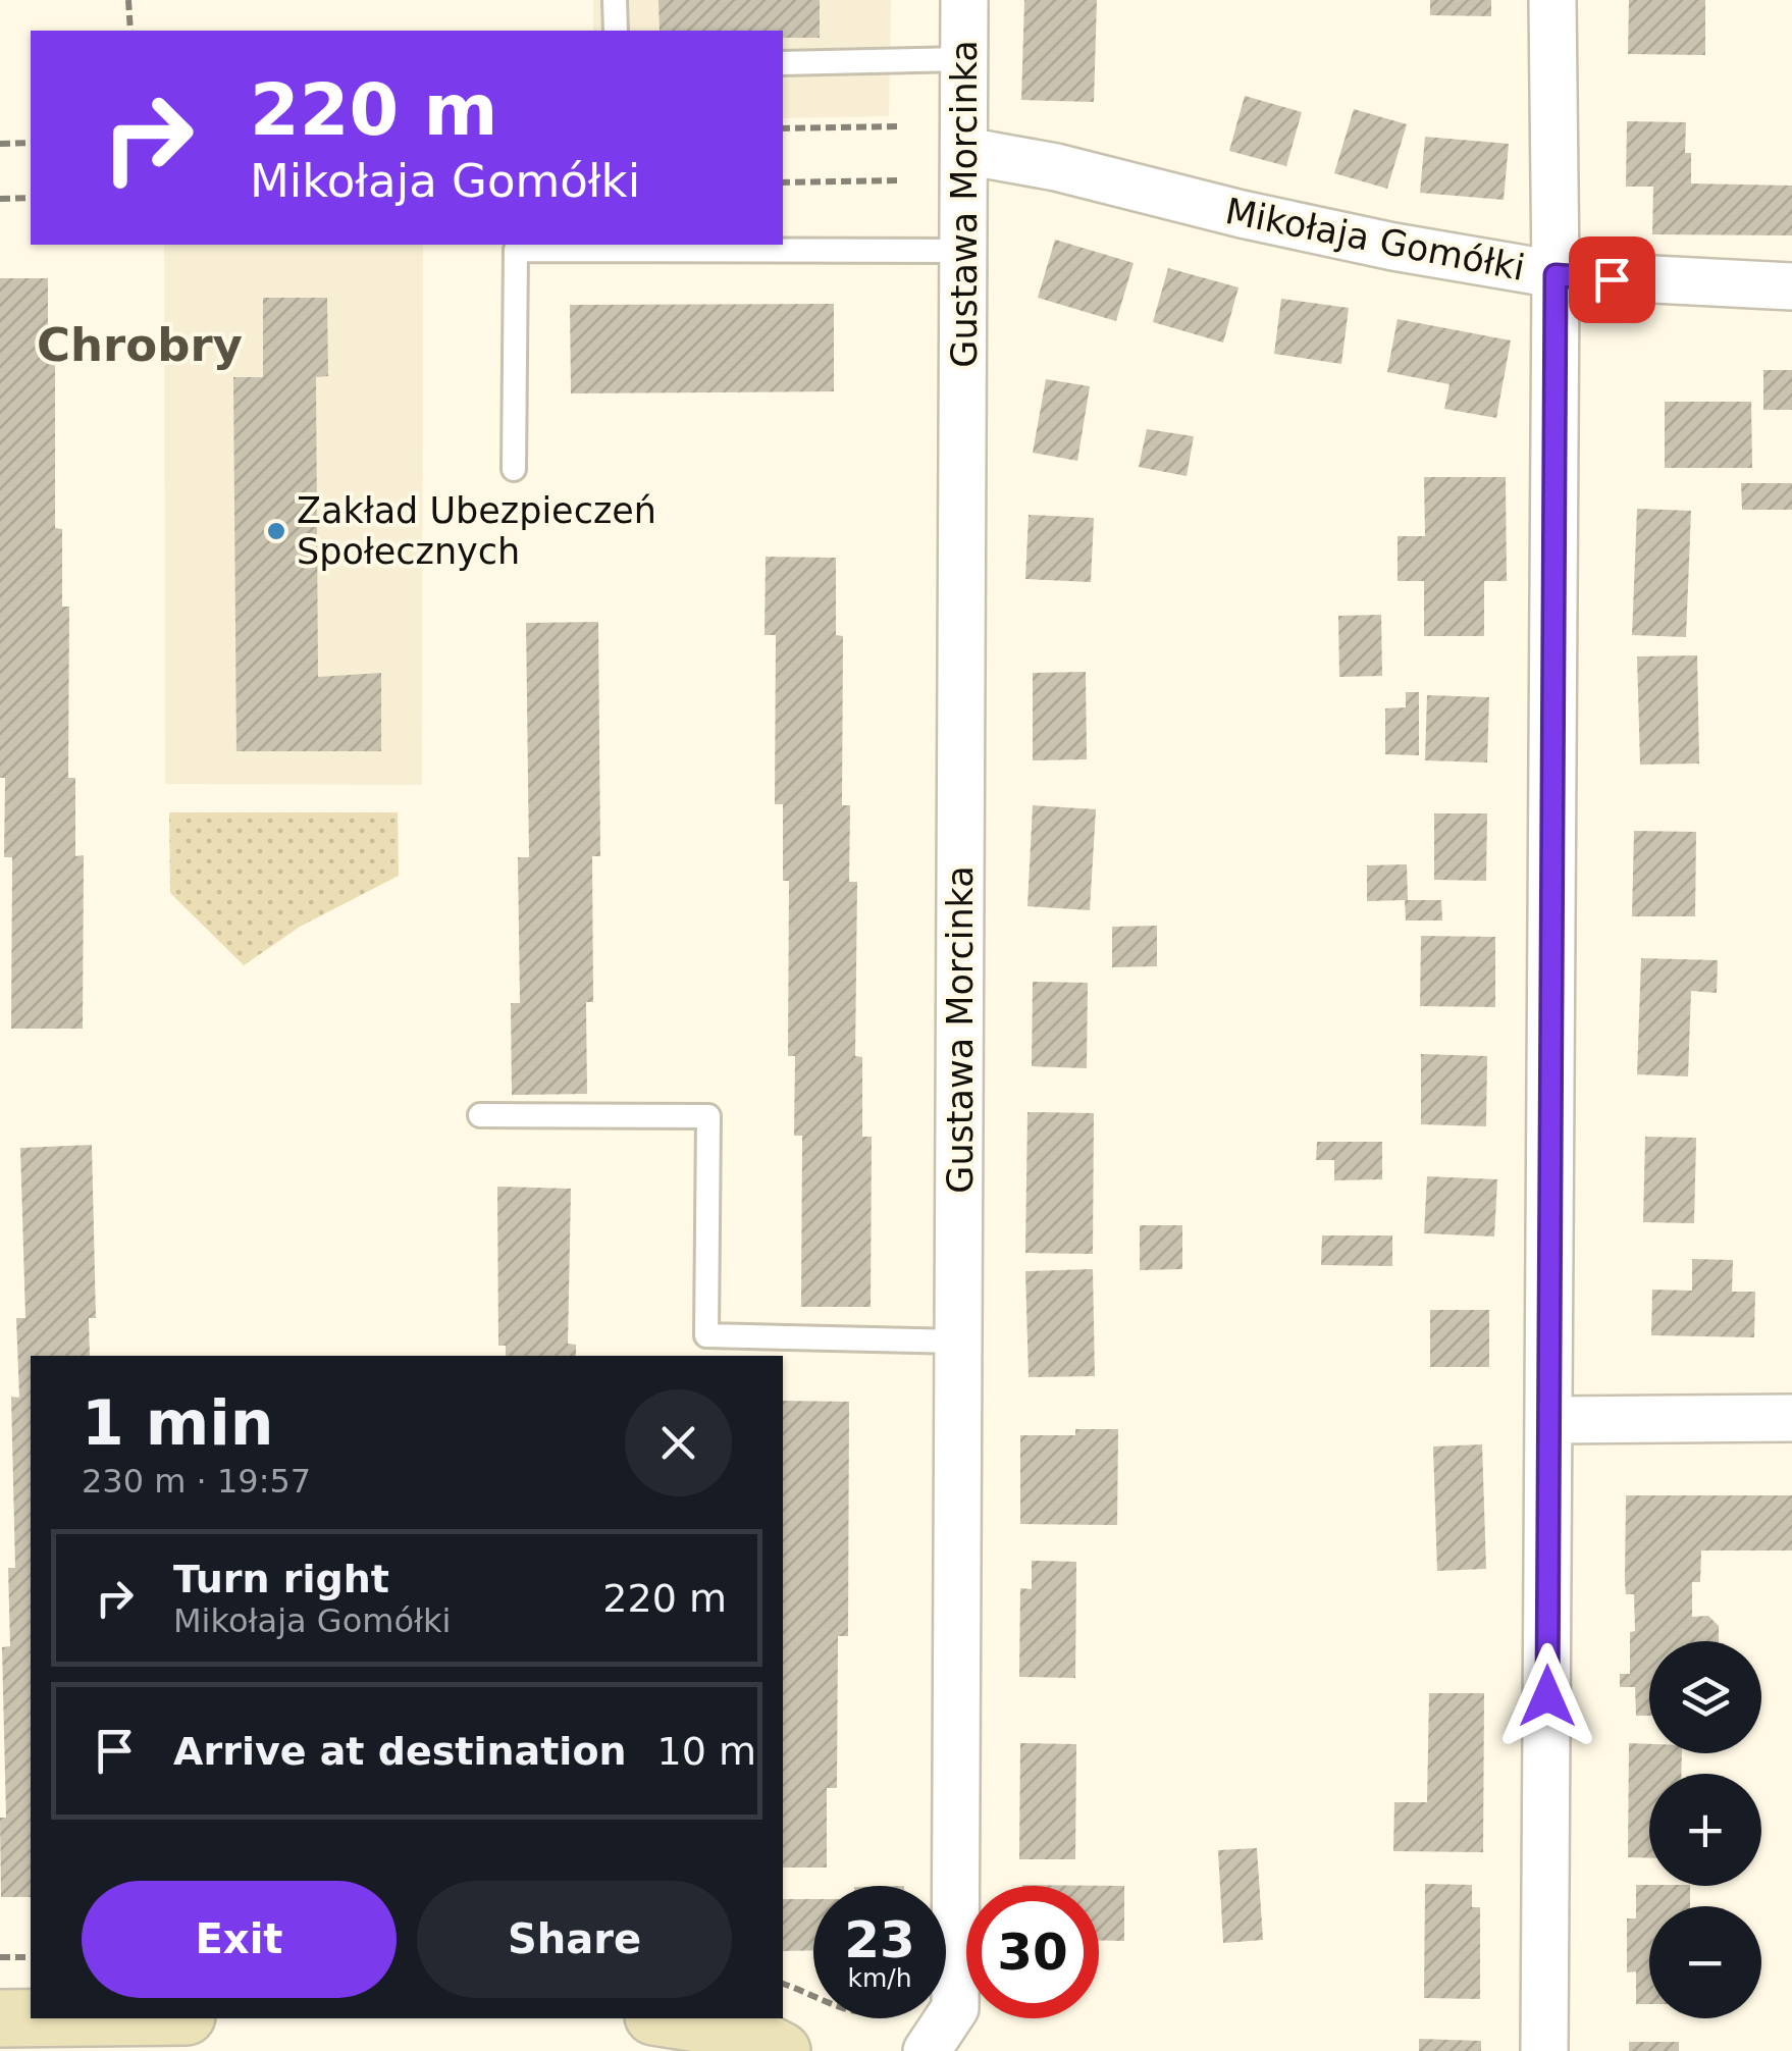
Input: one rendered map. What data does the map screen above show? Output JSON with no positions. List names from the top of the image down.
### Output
{
  "streets": {
    "street": ["Gustawa Morcinka", "Mikołaja Gomółki"]
  },
  "crossings": [
    ["Gustawa Morcinka", "Mikołaja Gomółki"]
  ],
  "districts": ["Chrobry"],
  "places": ["Zakład Ubezpieczeń Społecznych"],
  "page": {
    "turn": ["220 m", "Mikołaja Gomółki"],
    "heading": ["1 min", "230 m · 19:57"],
    "list": [
      {
        "name": "Turn right",
        "note": "Mikołaja Gomółki",
        "value": "220 m"
      },
      {
        "name": "Arrive at destination",
        "value": "10 m"
      }
    ],
    "map_buttons": ["+", "−"],
    "buttons": ["Exit", "Share"],
    "speed": "23 km/h",
    "limit": "30"
  }
}
